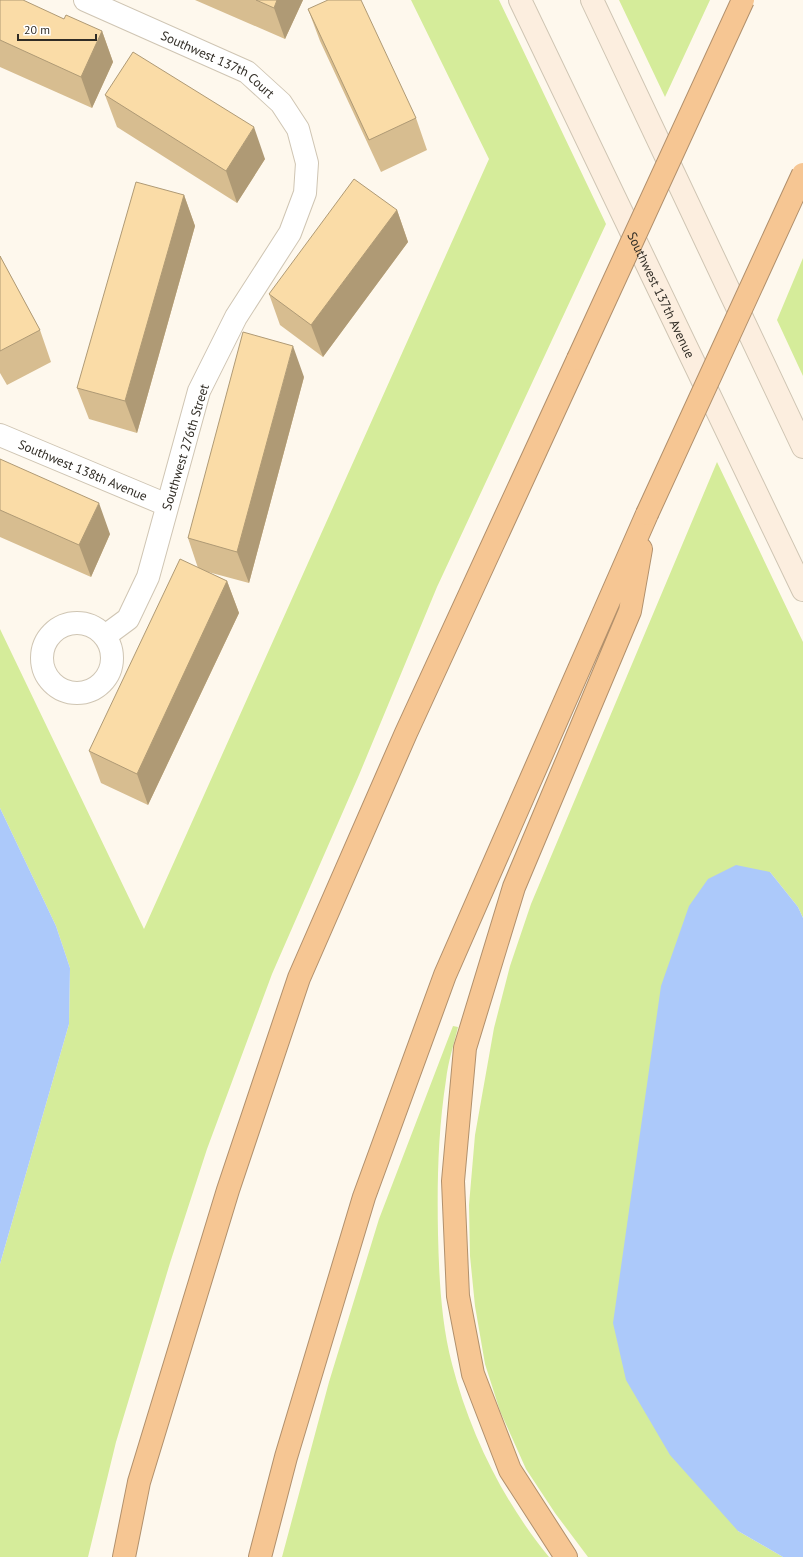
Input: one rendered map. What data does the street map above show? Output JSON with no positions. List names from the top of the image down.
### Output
{
  "streets": {
    "main road": ["Southwest 137th Avenue"],
    "street": ["Southwest 137th Court", "Southwest 276th Street", "Southwest 138th Avenue"]
  },
  "crossings": [
    ["Southwest 137th Court", "Southwest 276th Street"],
    ["Southwest 276th Street", "Southwest 138th Avenue"]
  ],
  "scale_bar": "20 m"
}
